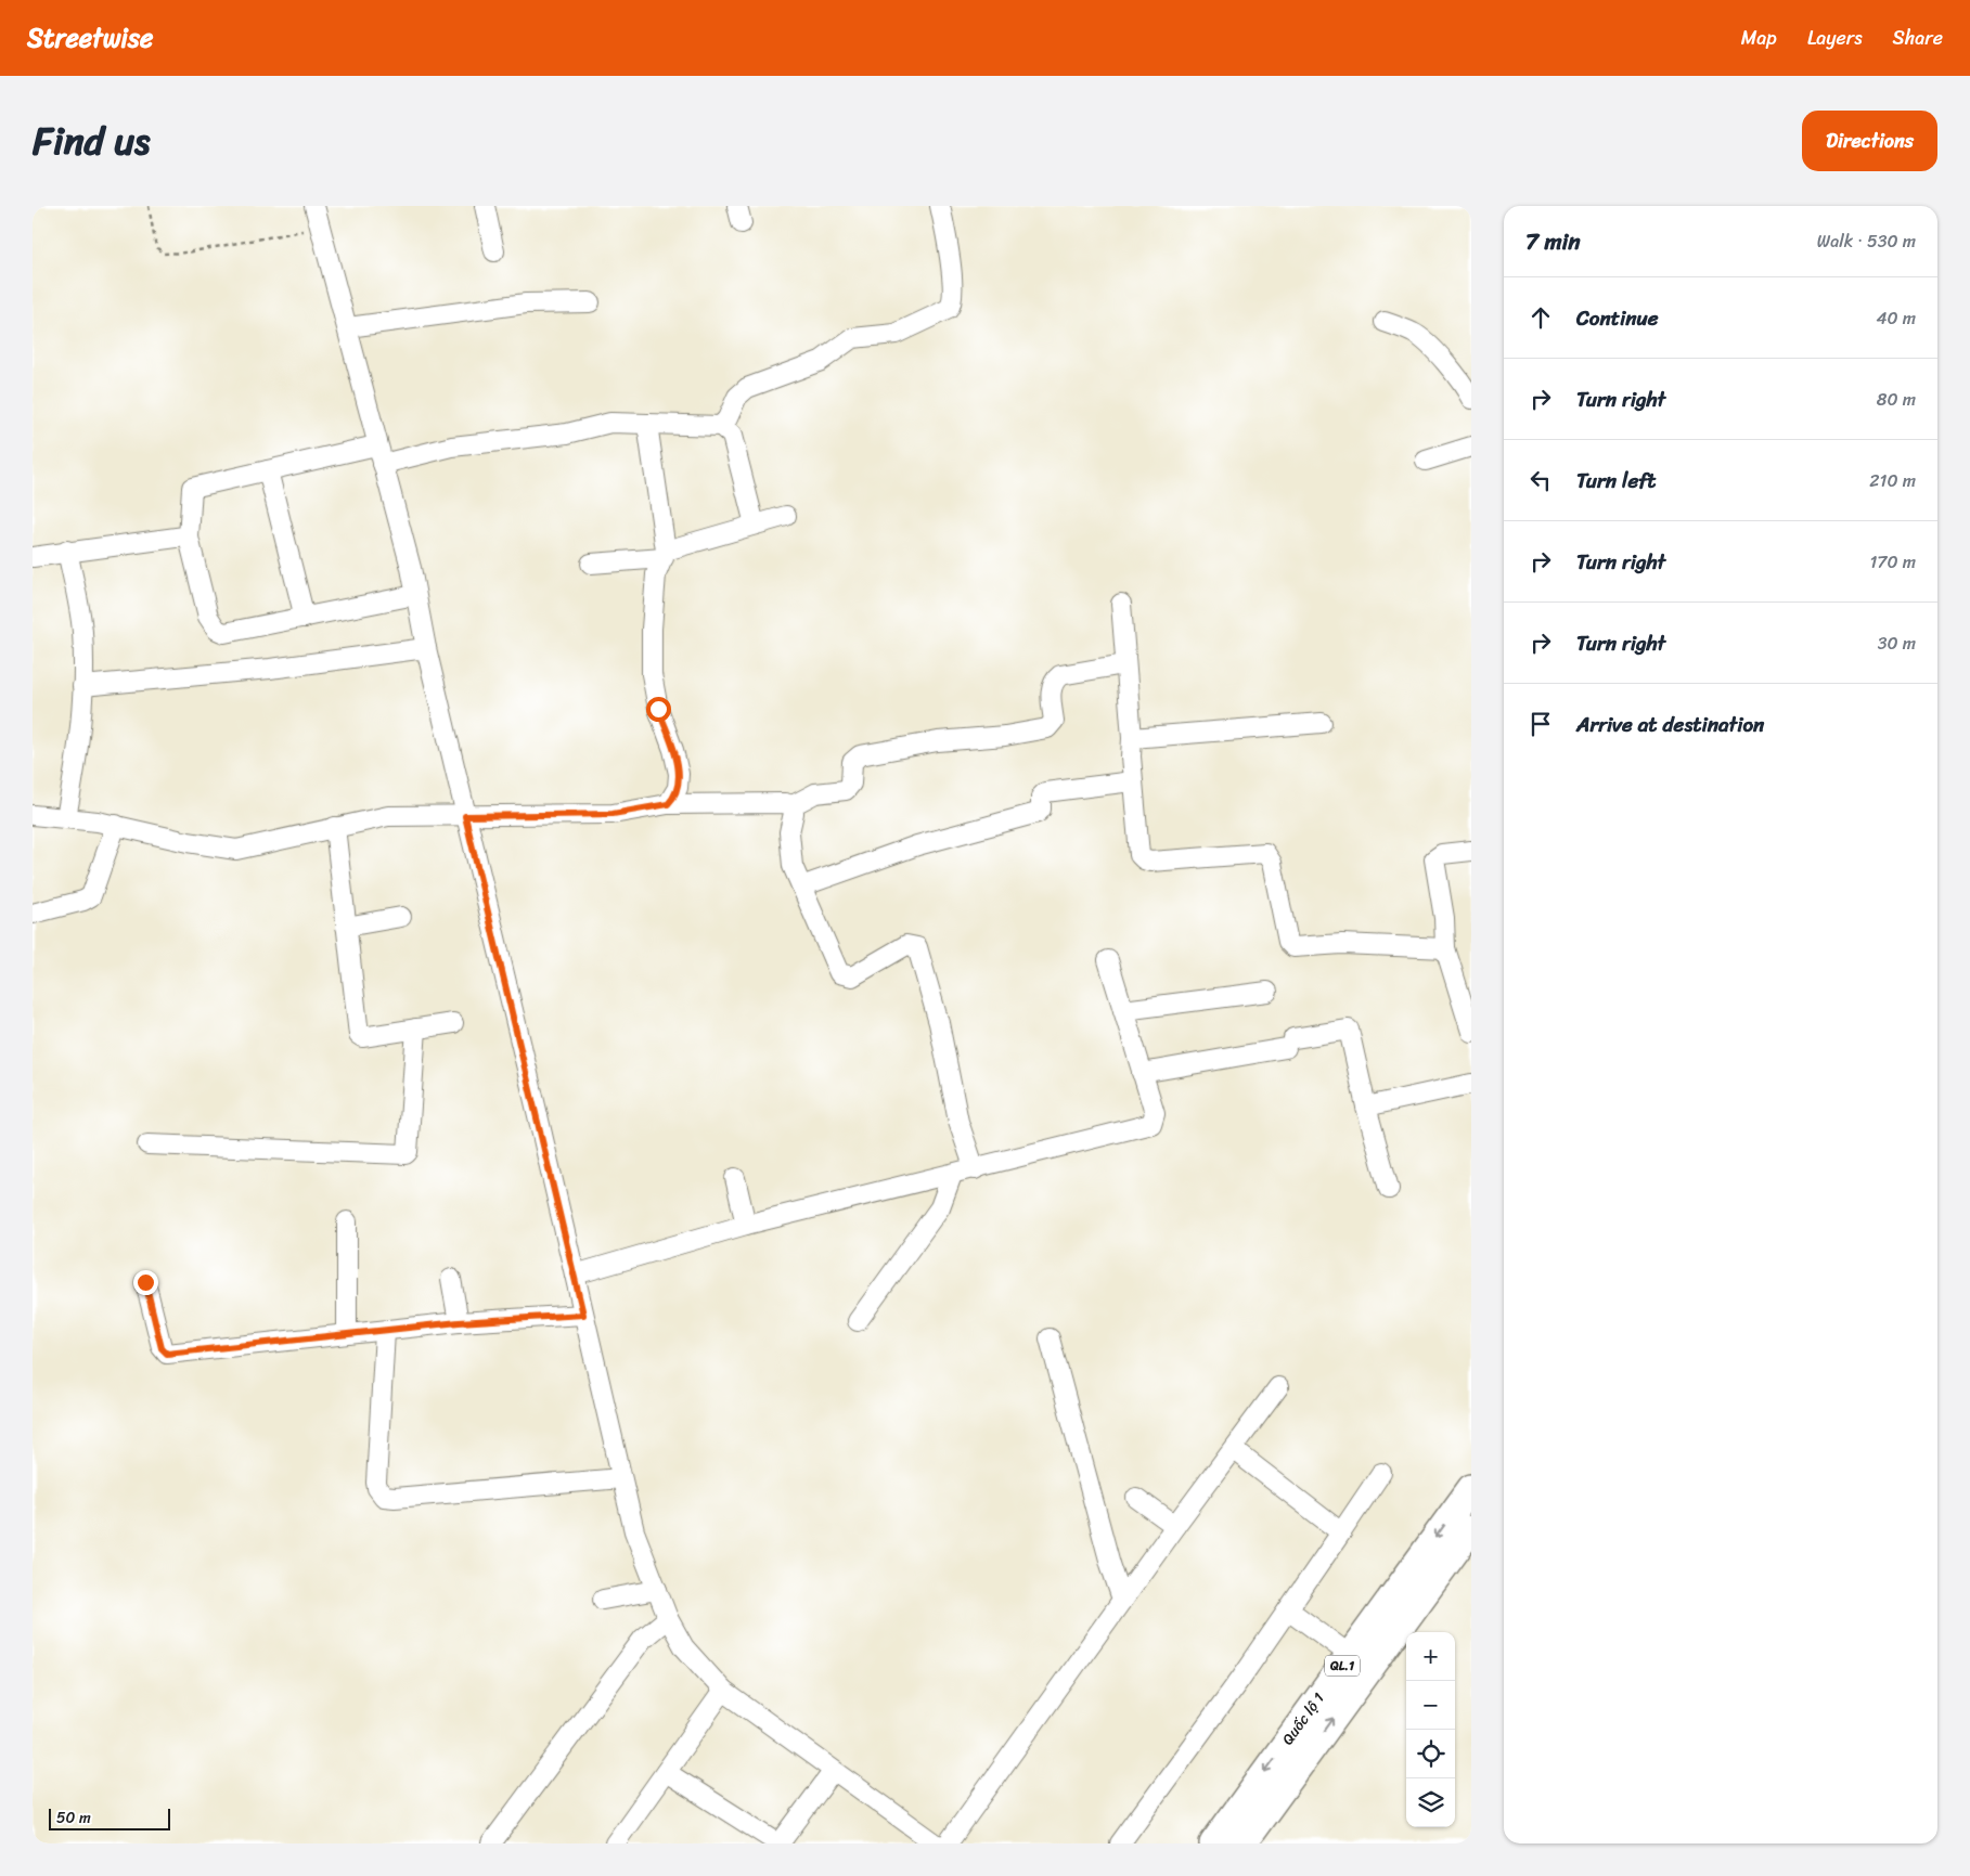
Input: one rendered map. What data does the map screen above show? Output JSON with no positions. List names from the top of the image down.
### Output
{
  "streets": {
    "highway": ["QL.1", "Quốc lộ 1"]
  },
  "scale_bar": "50 m",
  "page": {
    "header": "Streetwise",
    "nav": ["Map", "Layers", "Share"],
    "title": "Find us",
    "buttons": "Directions",
    "heading": ["7 min", "Walk · 530 m"],
    "list": [
      ["Continue", "40 m"],
      ["Turn right", "80 m"],
      ["Turn left", "210 m"],
      ["Turn right", "170 m"],
      ["Turn right", "30 m"],
      "Arrive at destination"
    ],
    "map_buttons": ["+", "−"],
    "scale": "50 m"
  }
}
